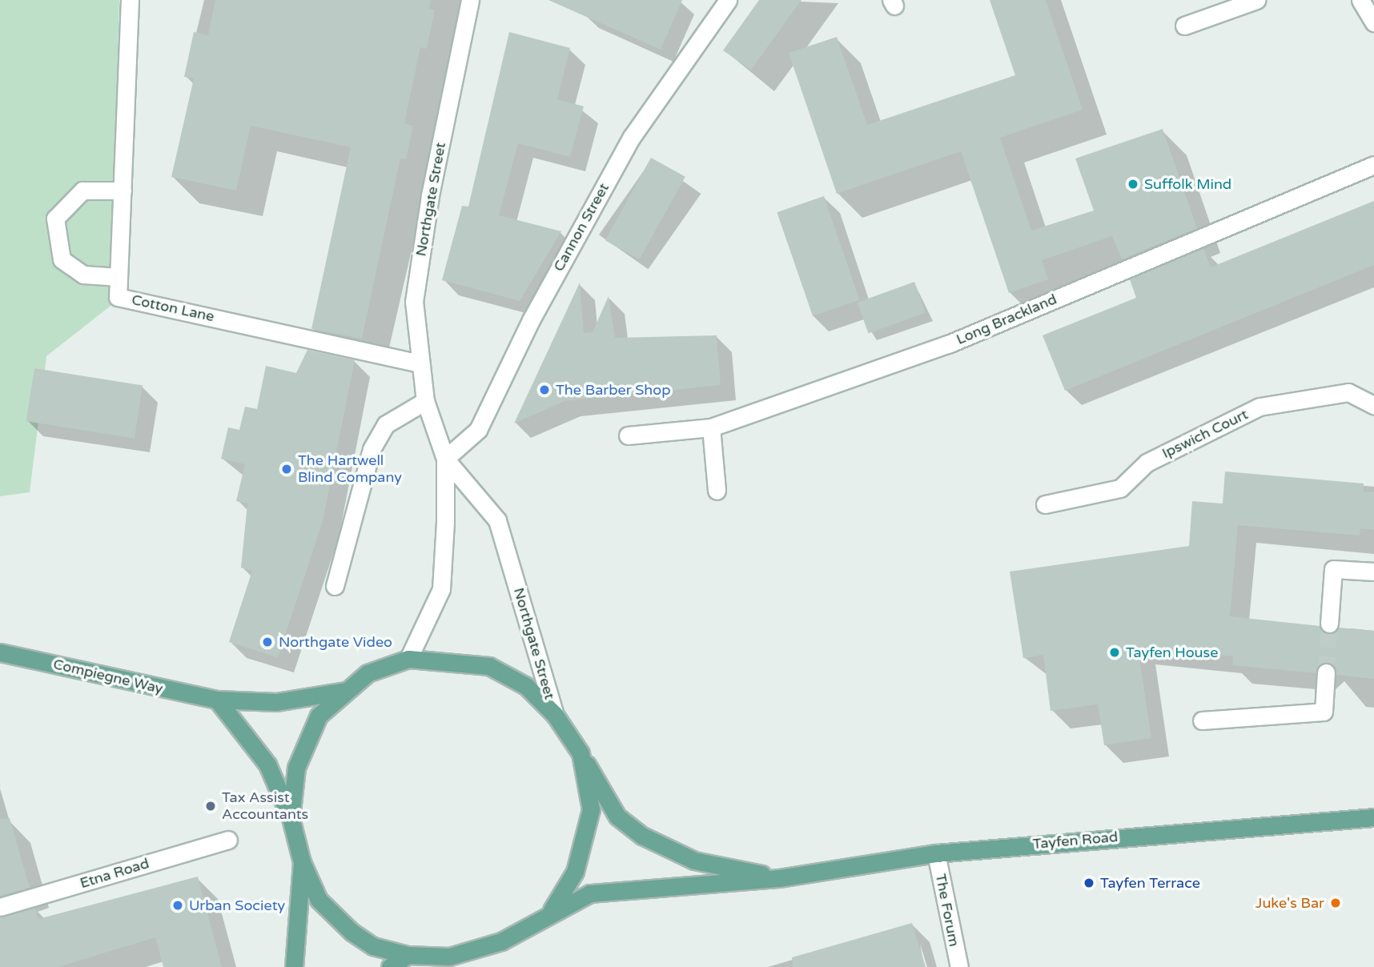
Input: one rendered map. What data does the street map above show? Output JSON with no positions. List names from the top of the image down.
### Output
{
  "streets": {
    "main road": ["Compiegne Way", "Tayfen Road"],
    "street": [
      "Northgate Street",
      "Cannon Street",
      "Cotton Lane",
      "Long Brackland",
      "Ipswich Court",
      "Etna Road",
      "The Forum"
    ]
  },
  "crossings": [
    ["Northgate Street", "Cannon Street"],
    ["Northgate Street", "Cotton Lane"],
    ["Tayfen Road", "The Forum"]
  ],
  "places": [
    "Suffolk Mind",
    "The Barber Shop",
    "The Hartwell Blind Company",
    "Northgate Video",
    "Tayfen House",
    "Tax Assist Accountants",
    "Tayfen Terrace",
    "Juke's Bar",
    "Urban Society"
  ]
}
